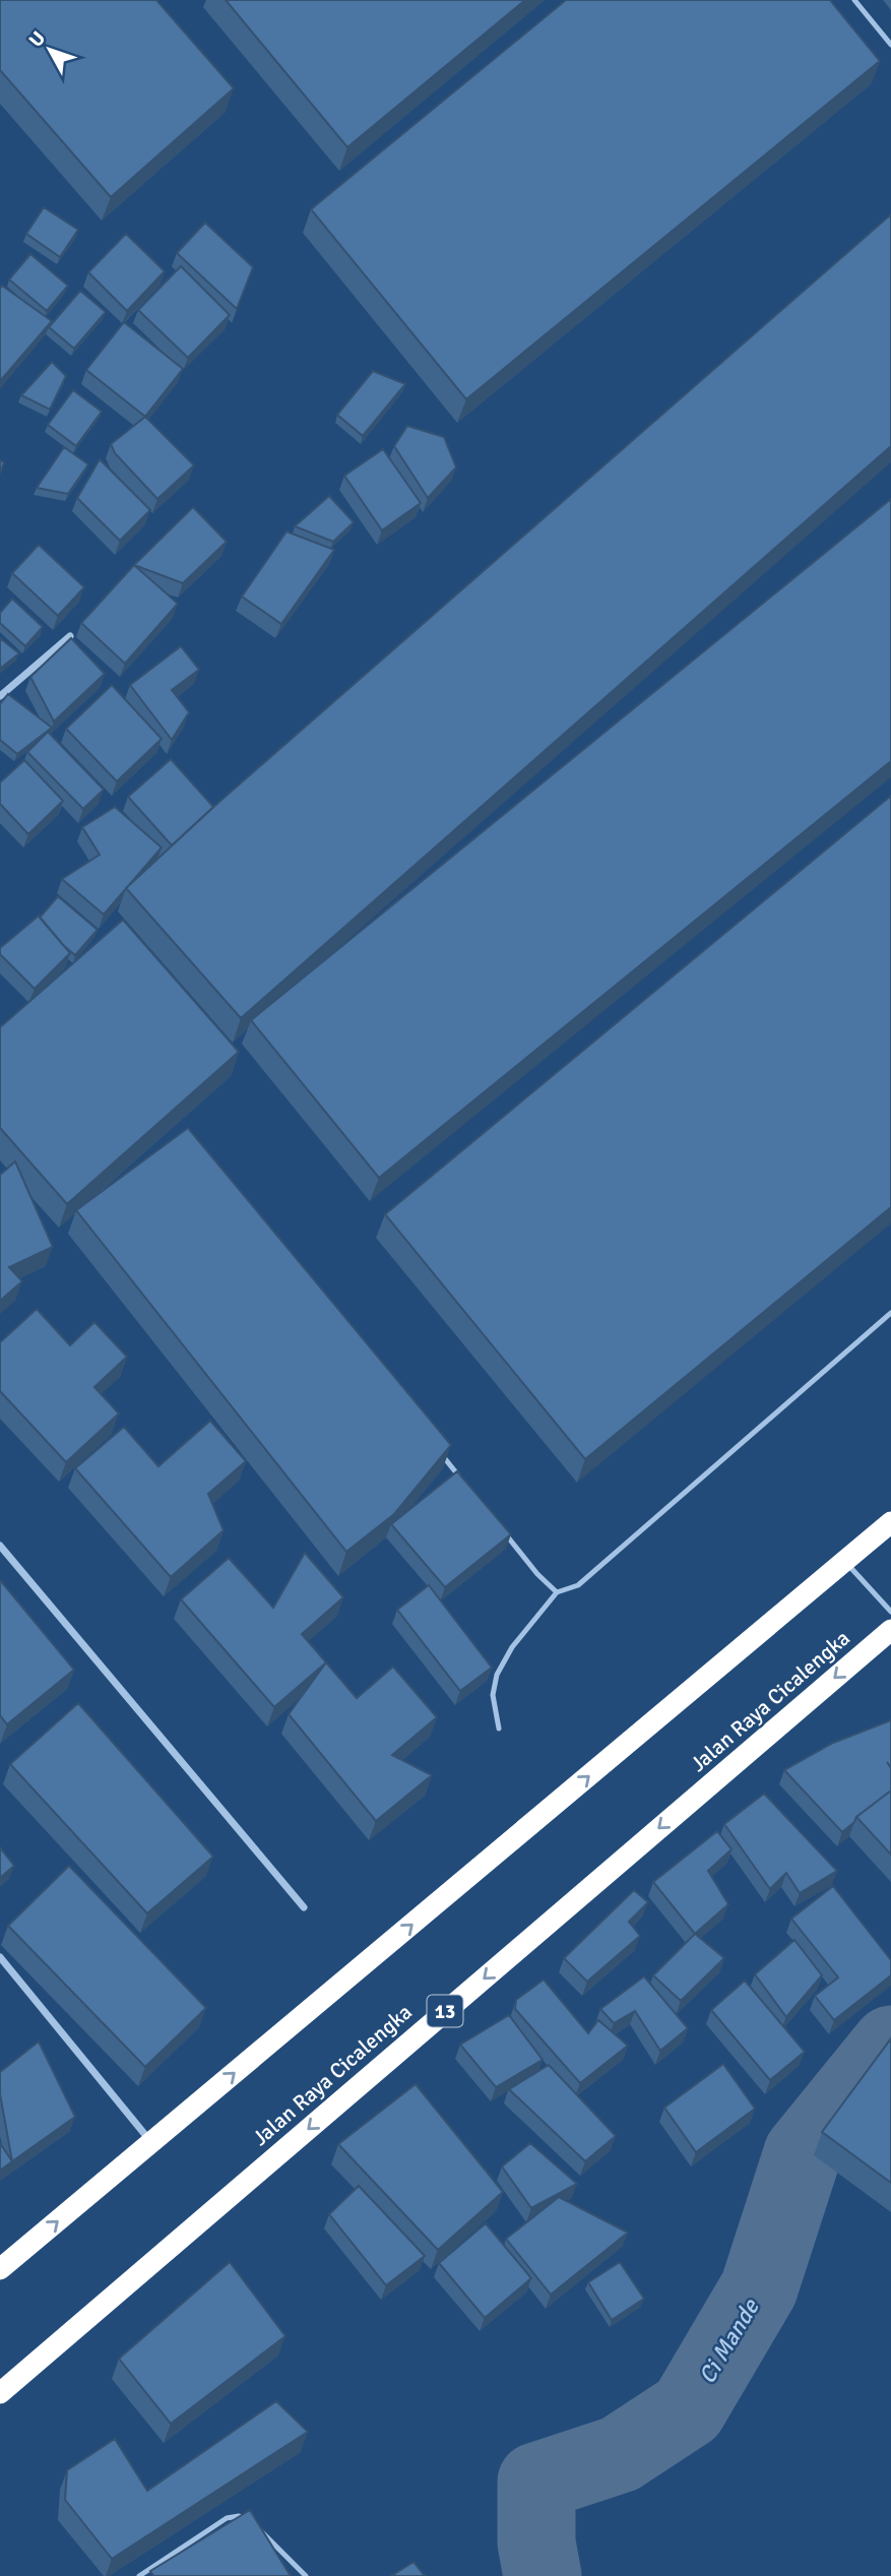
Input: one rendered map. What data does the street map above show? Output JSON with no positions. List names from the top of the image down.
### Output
{
  "streets": {
    "highway": ["Jalan Raya Cicalengka", "13"]
  },
  "water": ["Ci Mande"],
  "north": "top left"
}
